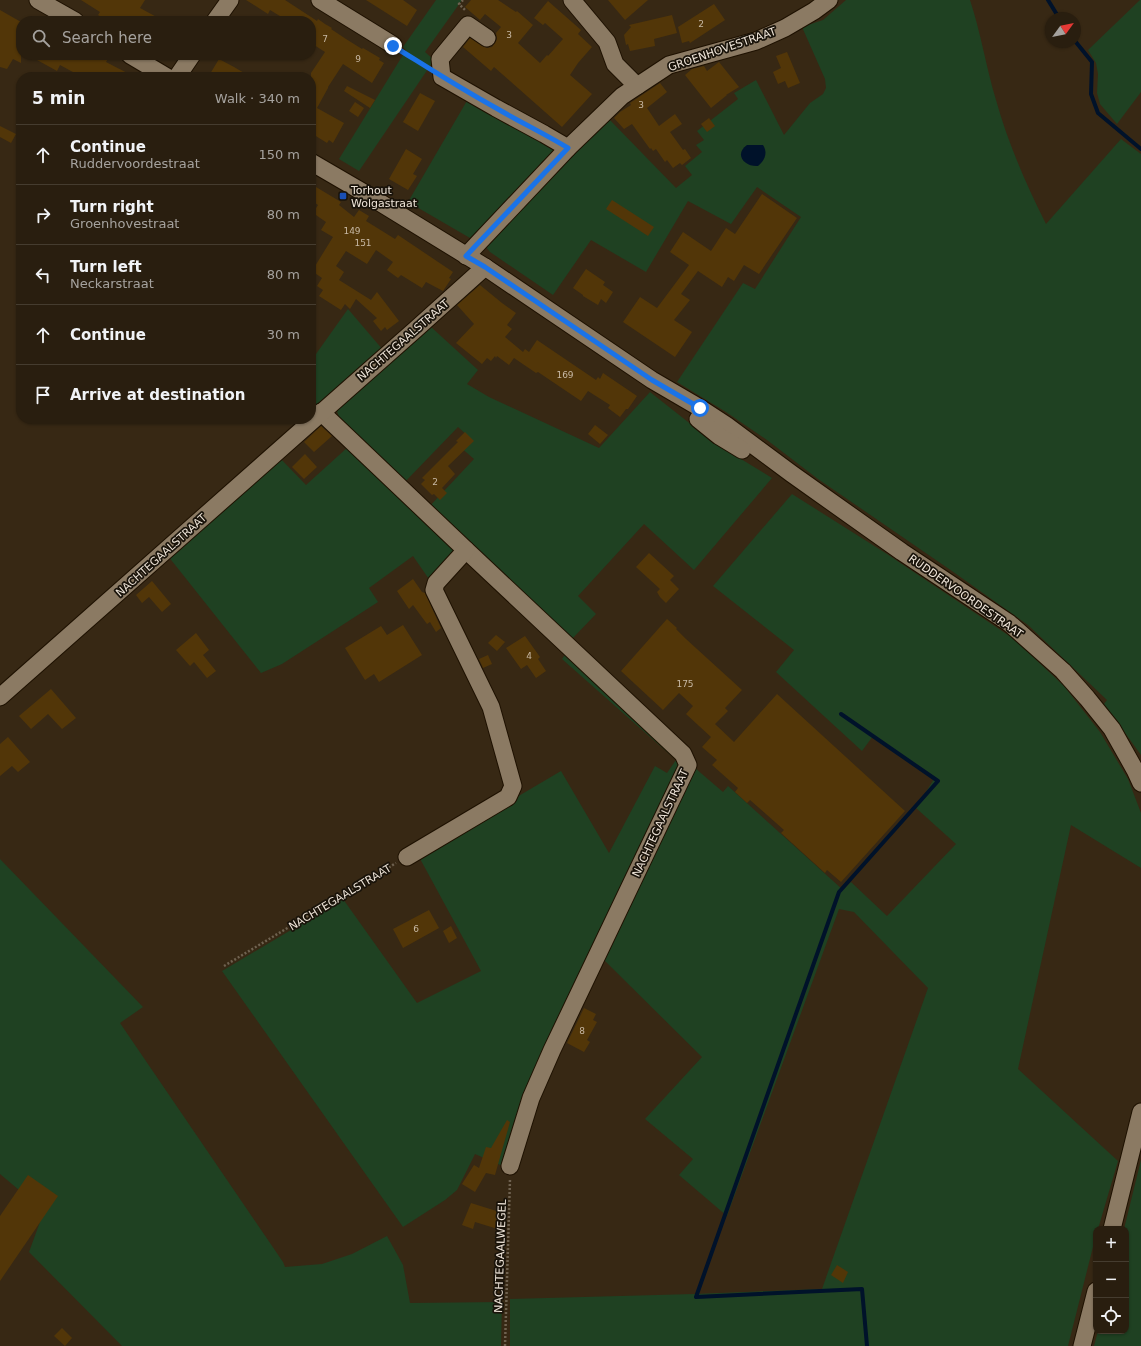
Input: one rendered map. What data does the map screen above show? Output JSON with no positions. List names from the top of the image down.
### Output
{
  "streets": {
    "street": ["GROENHOVESTRAAT", "NACHTEGAALSTRAAT", "RUDDERVOORDESTRAAT"],
    "path": ["NACHTEGAALWEGEL"]
  },
  "crossings": [
    ["GROENHOVESTRAAT", "RUDDERVOORDESTRAAT"],
    ["NACHTEGAALSTRAAT", "RUDDERVOORDESTRAAT"],
    ["NACHTEGAALSTRAAT", "NACHTEGAALWEGEL"]
  ],
  "places": {
    "transit": ["Torhout Wolgastraat"]
  },
  "house_numbers": [
    "2",
    "3",
    "7",
    "9",
    "3",
    "149",
    "151",
    "169",
    "2",
    "4",
    "175",
    "6",
    "8"
  ],
  "north": "top right",
  "page": {
    "search": "Search here",
    "heading": ["5 min", "Walk · 340 m"],
    "list": [
      ["Continue", "Ruddervoordestraat", "150 m"],
      ["Turn right", "Groenhovestraat", "80 m"],
      ["Turn left", "Neckarstraat", "80 m"],
      ["Continue", "30 m"],
      "Arrive at destination"
    ],
    "map_buttons": ["+", "−"]
  }
}
